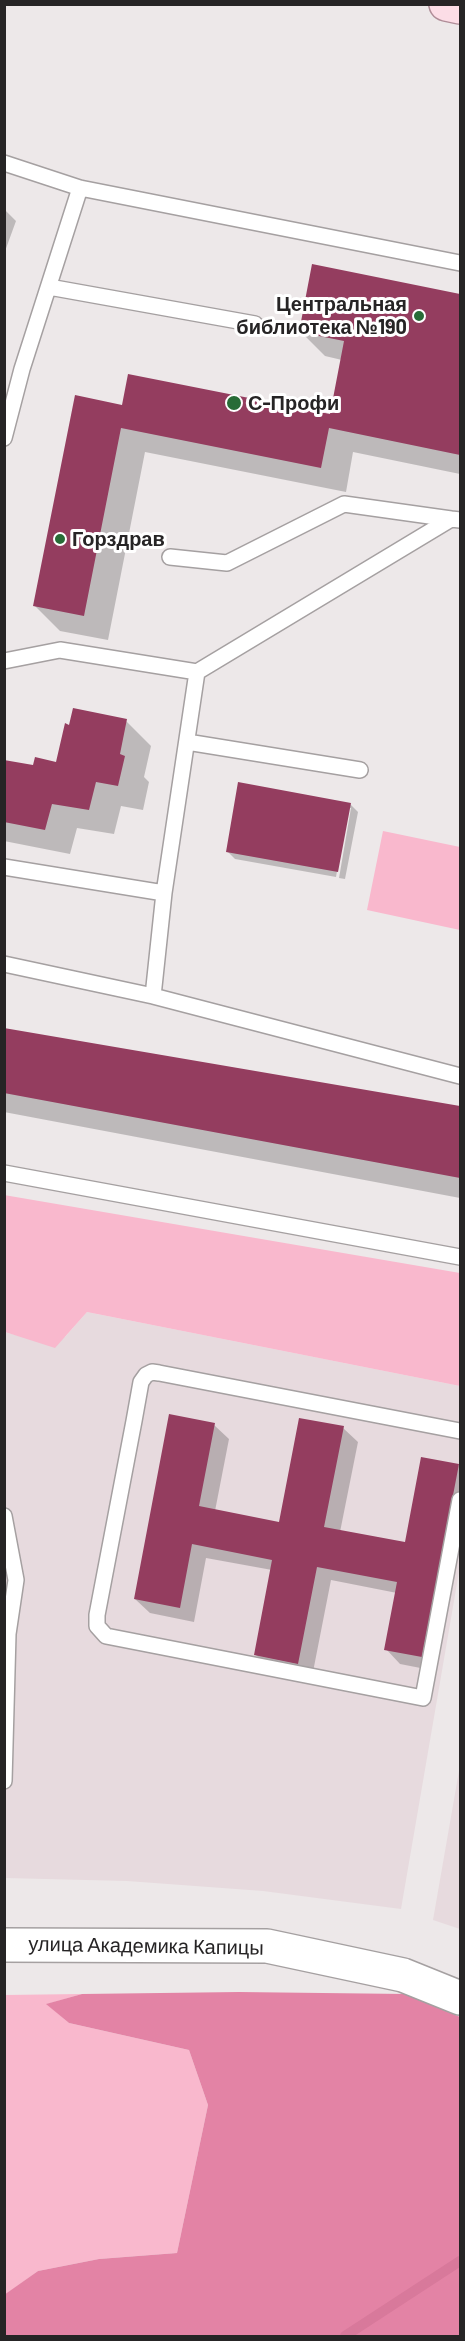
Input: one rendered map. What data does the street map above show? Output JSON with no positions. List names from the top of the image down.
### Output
{
  "streets": {
    "street": ["улица Академика Капицы"]
  },
  "places": ["Центральная библиотека №190", "С-Профи", "Горздрав"]
}
